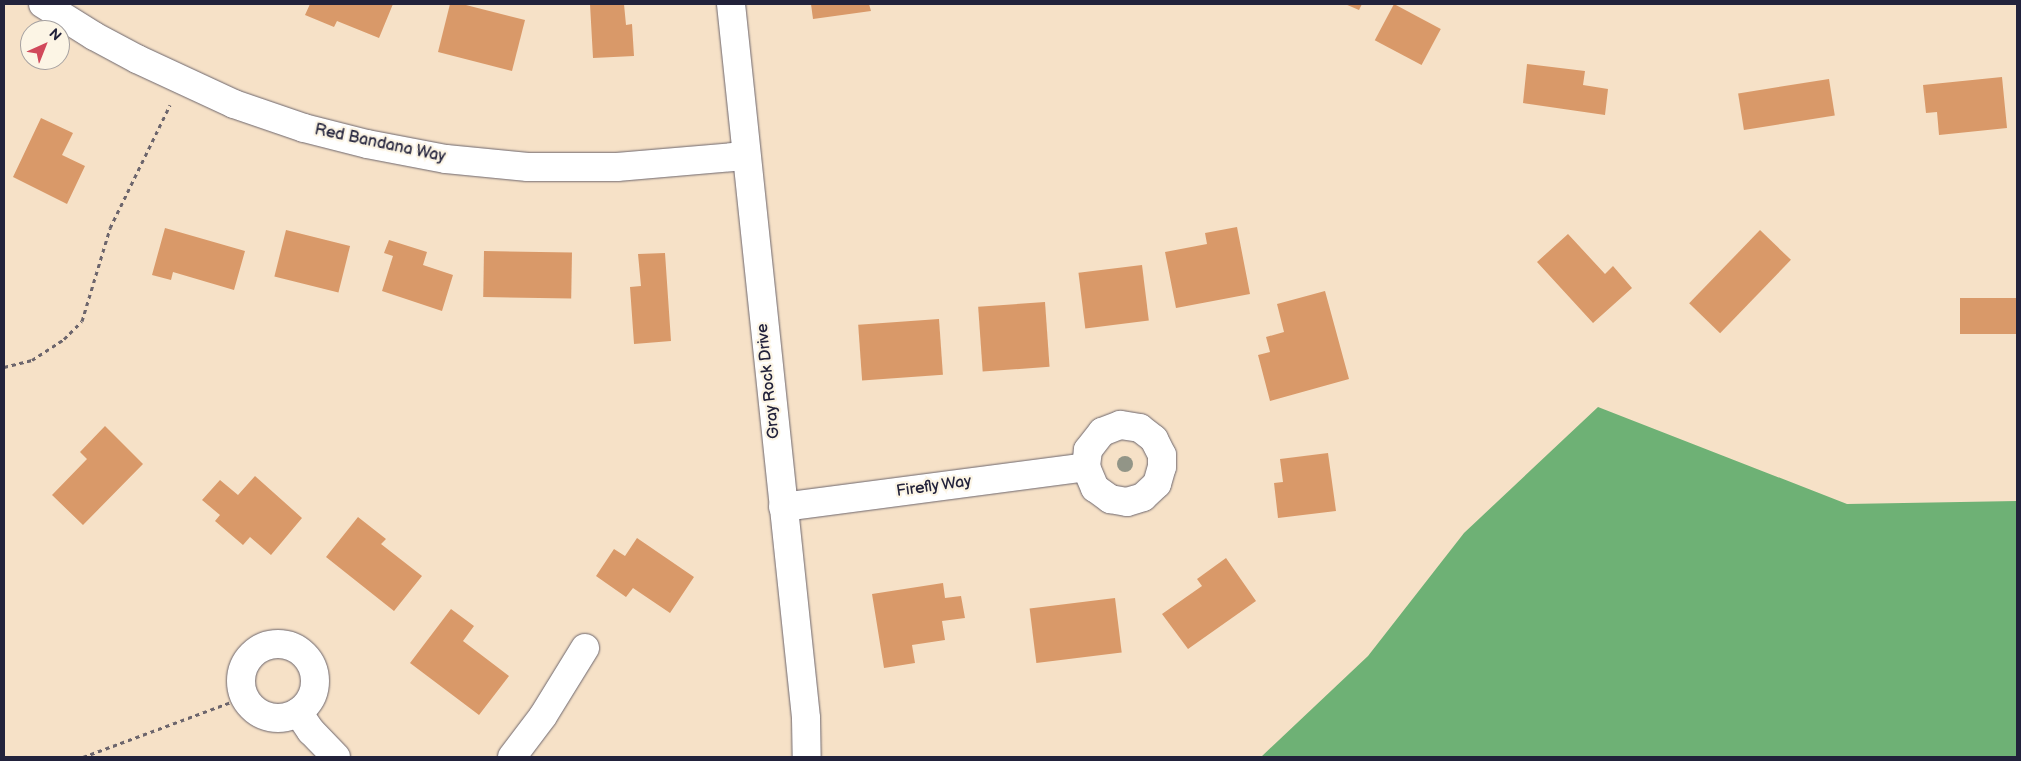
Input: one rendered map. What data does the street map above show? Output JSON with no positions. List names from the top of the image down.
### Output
{
  "streets": {
    "street": ["Red Bandana Way", "Gray Rock Drive", "Firefly Way"]
  },
  "crossings": [
    ["Red Bandana Way", "Gray Rock Drive"],
    ["Gray Rock Drive", "Firefly Way"]
  ],
  "north": "top right"
}
